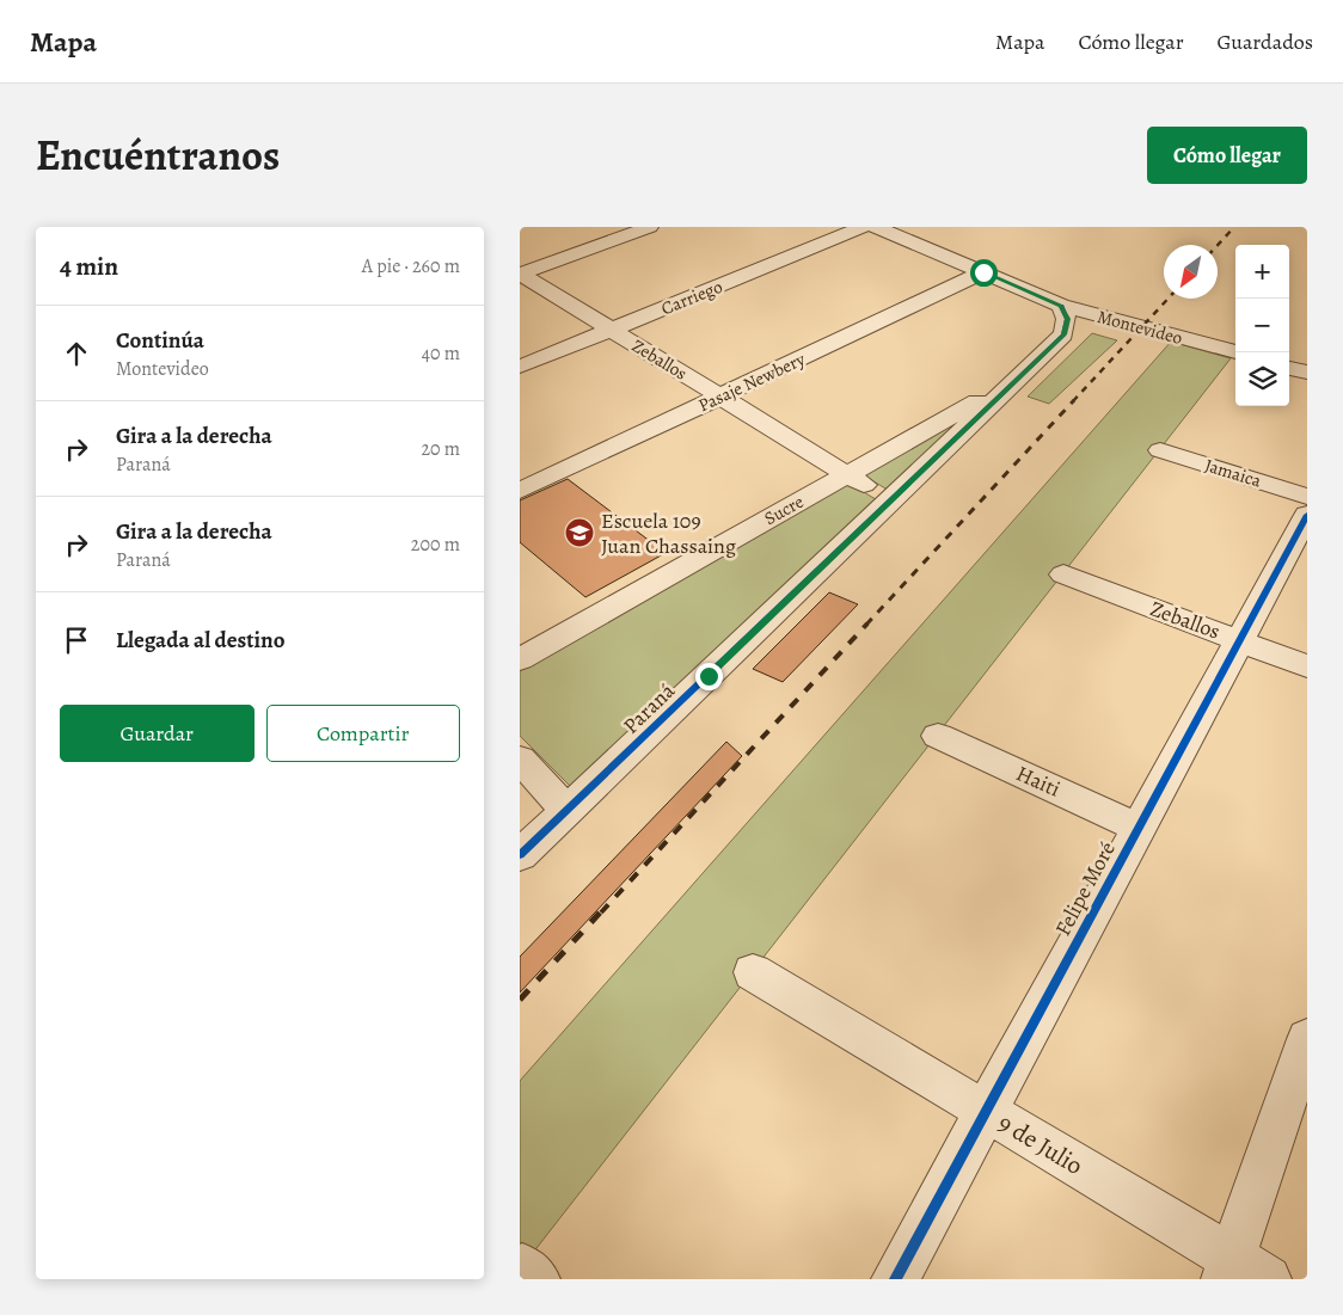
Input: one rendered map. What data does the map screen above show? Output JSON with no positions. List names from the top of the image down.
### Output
{
  "streets": {
    "street": [
      "Carriego",
      "Montevideo",
      "Zeballos",
      "Pasaje Newbery",
      "Jamaica",
      "Sucre",
      "Paraná",
      "Haiti",
      "Felipe Moré",
      "9 de Julio"
    ]
  },
  "crossings": [
    ["Carriego", "Zeballos"],
    ["Montevideo", "Pasaje Newbery"],
    ["Montevideo", "Paraná"],
    ["Zeballos", "Pasaje Newbery"],
    ["Zeballos", "Sucre"],
    ["Zeballos", "Paraná"],
    ["Zeballos", "Felipe Moré"],
    ["Sucre", "Paraná"],
    ["Haiti", "Felipe Moré"],
    ["Felipe Moré", "9 de Julio"]
  ],
  "places": {
    "school or university": ["Escuela 109 Juan Chassaing"]
  },
  "north": "bottom left",
  "page": {
    "header": "Mapa",
    "nav": ["Mapa", "Cómo llegar", "Guardados"],
    "title": "Encuéntranos",
    "buttons": [
      "Cómo llegar",
      ["Guardar", "Compartir"]
    ],
    "heading": ["4 min", "A pie · 260 m"],
    "map_buttons": ["+", "−"],
    "list": [
      ["Continúa", "Montevideo", "40 m"],
      ["Gira a la derecha", "Paraná", "20 m"],
      ["Gira a la derecha", "Paraná", "200 m"],
      "Llegada al destino"
    ]
  }
}
